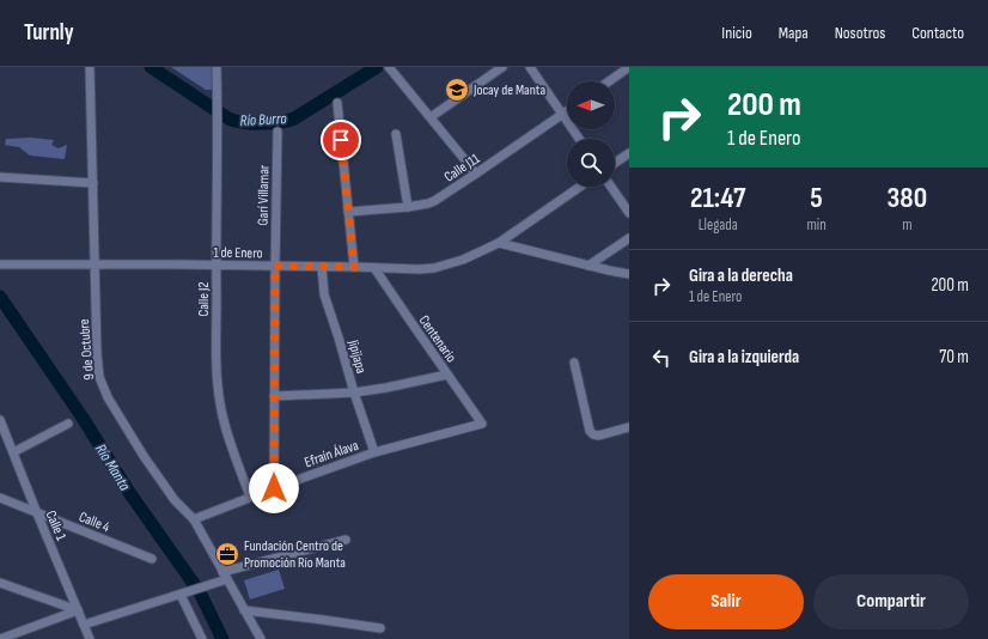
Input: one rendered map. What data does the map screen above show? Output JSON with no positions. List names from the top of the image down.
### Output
{
  "streets": {
    "street": [
      "Calle J11",
      "Garí Villamar",
      "1 de Enero",
      "Calle J2",
      "Centenario",
      "9 de Octubre",
      "Jipijapa",
      "Efraín Álava",
      "Calle 4",
      "Calle 1"
    ]
  },
  "crossings": [
    ["Garí Villamar", "1 de Enero"],
    ["Garí Villamar", "Efraín Álava"],
    ["1 de Enero", "Calle J2"],
    ["1 de Enero", "Centenario"],
    ["1 de Enero", "9 de Octubre"],
    ["1 de Enero", "Jipijapa"],
    ["Calle J2", "Efraín Álava"],
    ["Centenario", "Efraín Álava"],
    ["9 de Octubre", "Efraín Álava"],
    ["Jipijapa", "Efraín Álava"],
    ["Calle 4", "Calle 1"]
  ],
  "water": ["Río Burro", "Río Manta"],
  "places": {
    "school or university": ["Jocay de Manta"],
    "office": ["Fundación Centro de Promoción Río Manta"]
  },
  "north": "left",
  "page": {
    "header": "Turnly",
    "nav": [
      "Inicio",
      "Mapa",
      "Nosotros",
      "Contacto"
    ],
    "turn": ["200 m", "1 de Enero"],
    "eta": [
      "21:47",
      "Llegada",
      "5",
      "min",
      "380",
      "m"
    ],
    "list": [
      {
        "name": "Gira a la derecha",
        "note": "1 de Enero",
        "value": "200 m"
      },
      {
        "name": "Gira a la izquierda",
        "value": "70 m"
      }
    ],
    "buttons": ["Salir", "Compartir"]
  }
}
